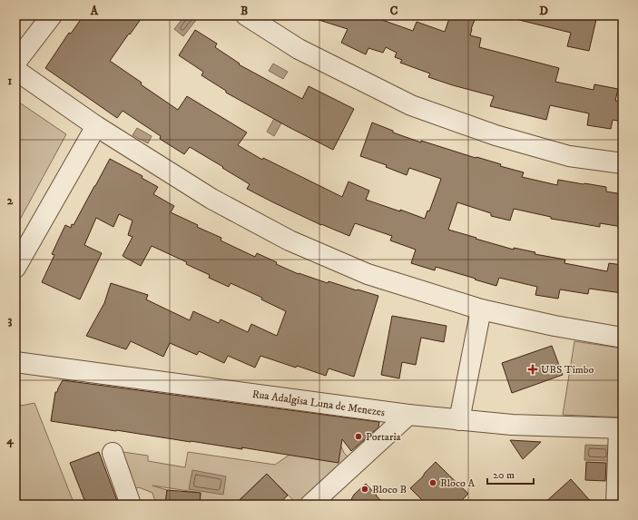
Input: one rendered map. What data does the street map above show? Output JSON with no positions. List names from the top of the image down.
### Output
{
  "streets": {
    "street": ["Rua Adalgisa Luna de Menezes"]
  },
  "places": {
    "health": ["UBS Timbo"],
    "other": ["Portaria", "Bloco A", "Bloco B"]
  },
  "scale_bar": "20 m",
  "grid": {
    "columns": [
      "A",
      "B",
      "C",
      "D"
    ],
    "rows": [
      "1",
      "2",
      "3",
      "4"
    ]
  }
}
